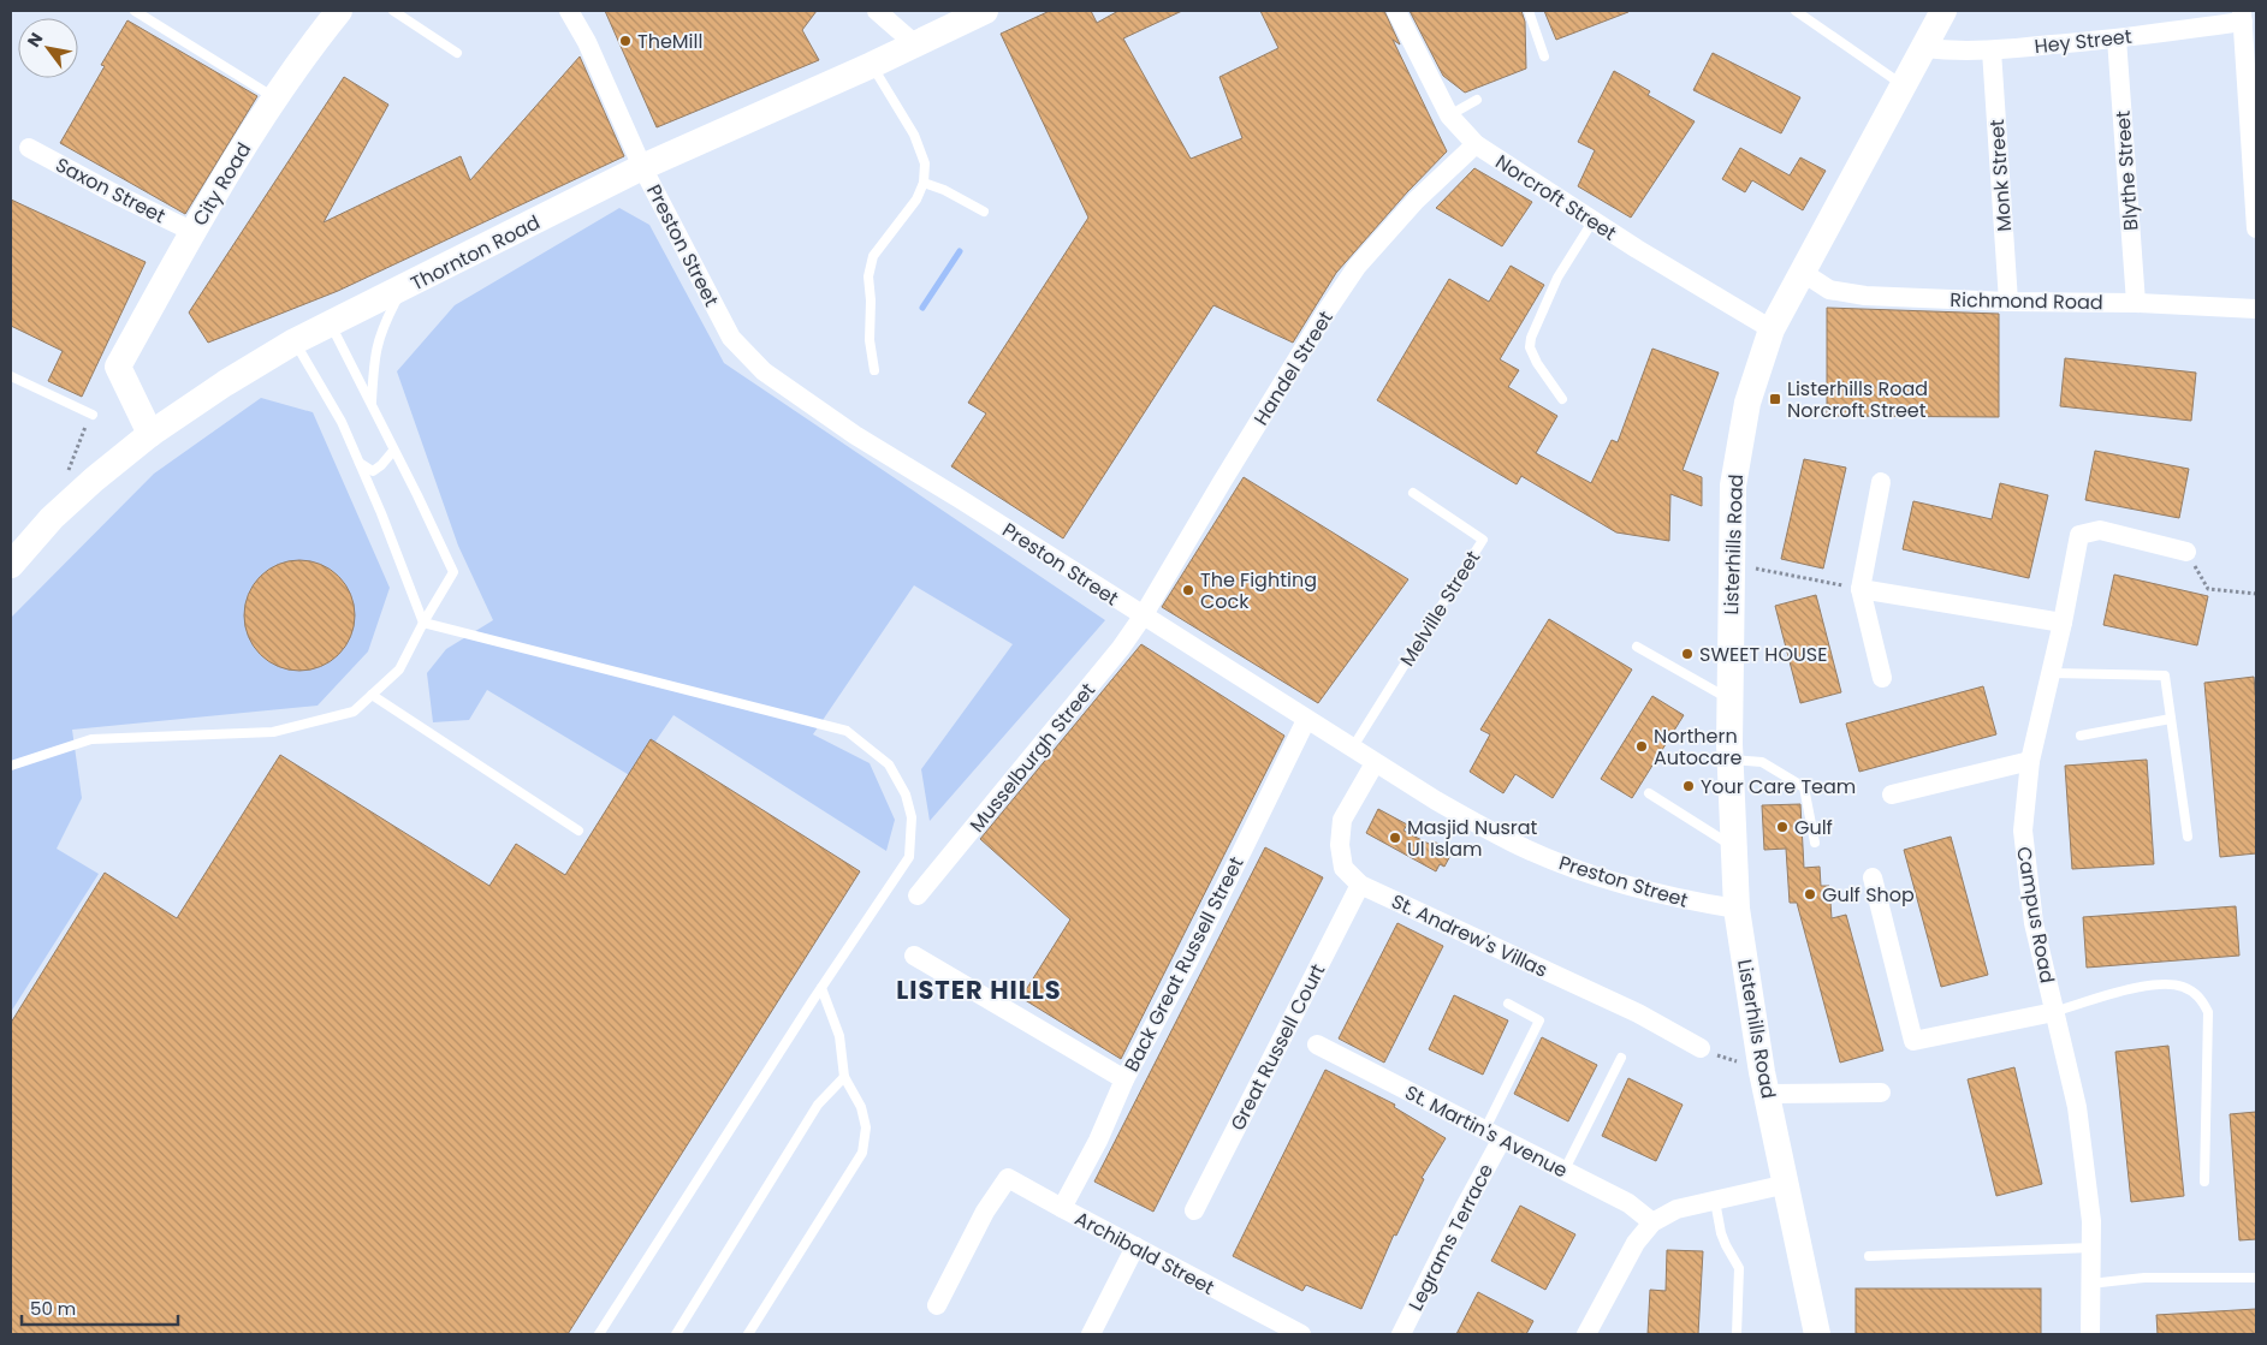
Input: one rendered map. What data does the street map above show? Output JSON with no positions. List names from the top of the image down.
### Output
{
  "streets": {
    "street": [
      "Hey Street",
      "Blythe Street",
      "Monk Street",
      "City Road",
      "Saxon Street",
      "Norcroft Street",
      "Preston Street",
      "Thornton Road",
      "Richmond Road",
      "Handel Street",
      "Listerhills Road",
      "Musselburgh Street",
      "Campus Road",
      "St. Andrew's Villas",
      "Back Great Russell Street",
      "Great Russell Court",
      "St. Martin's Avenue",
      "Legrams Terrace",
      "Archibald Street"
    ],
    "lane": ["Melville Street"]
  },
  "crossings": [
    ["Hey Street", "Blythe Street"],
    ["Hey Street", "Monk Street"],
    ["Hey Street", "Listerhills Road"],
    ["Blythe Street", "Richmond Road"],
    ["Monk Street", "Richmond Road"],
    ["City Road", "Saxon Street"],
    ["City Road", "Thornton Road"],
    ["Norcroft Street", "Handel Street"],
    ["Norcroft Street", "Listerhills Road"],
    ["Preston Street", "Thornton Road"],
    ["Preston Street", "Handel Street"],
    ["Preston Street", "Listerhills Road"],
    ["Preston Street", "Melville Street"],
    ["Preston Street", "Musselburgh Street"],
    ["Preston Street", "St. Andrew's Villas"],
    ["Preston Street", "Back Great Russell Street"],
    ["Richmond Road", "Listerhills Road"],
    ["Handel Street", "Musselburgh Street"],
    ["St. Andrew's Villas", "Great Russell Court"],
    ["Back Great Russell Street", "Archibald Street"],
    ["Great Russell Court", "St. Martin's Avenue"],
    ["St. Martin's Avenue", "Legrams Terrace"]
  ],
  "districts": ["LISTER HILLS"],
  "places": {
    "other": [
      "TheMill",
      "The Fighting Cock",
      "SWEET HOUSE",
      "Northern Autocare",
      "Your Care Team",
      "Gulf",
      "Masjid Nusrat Ul Islam",
      "Gulf Shop"
    ],
    "transit": ["Listerhills Road Norcroft Street"]
  },
  "scale_bar": "50 m",
  "north": "top left"
}
